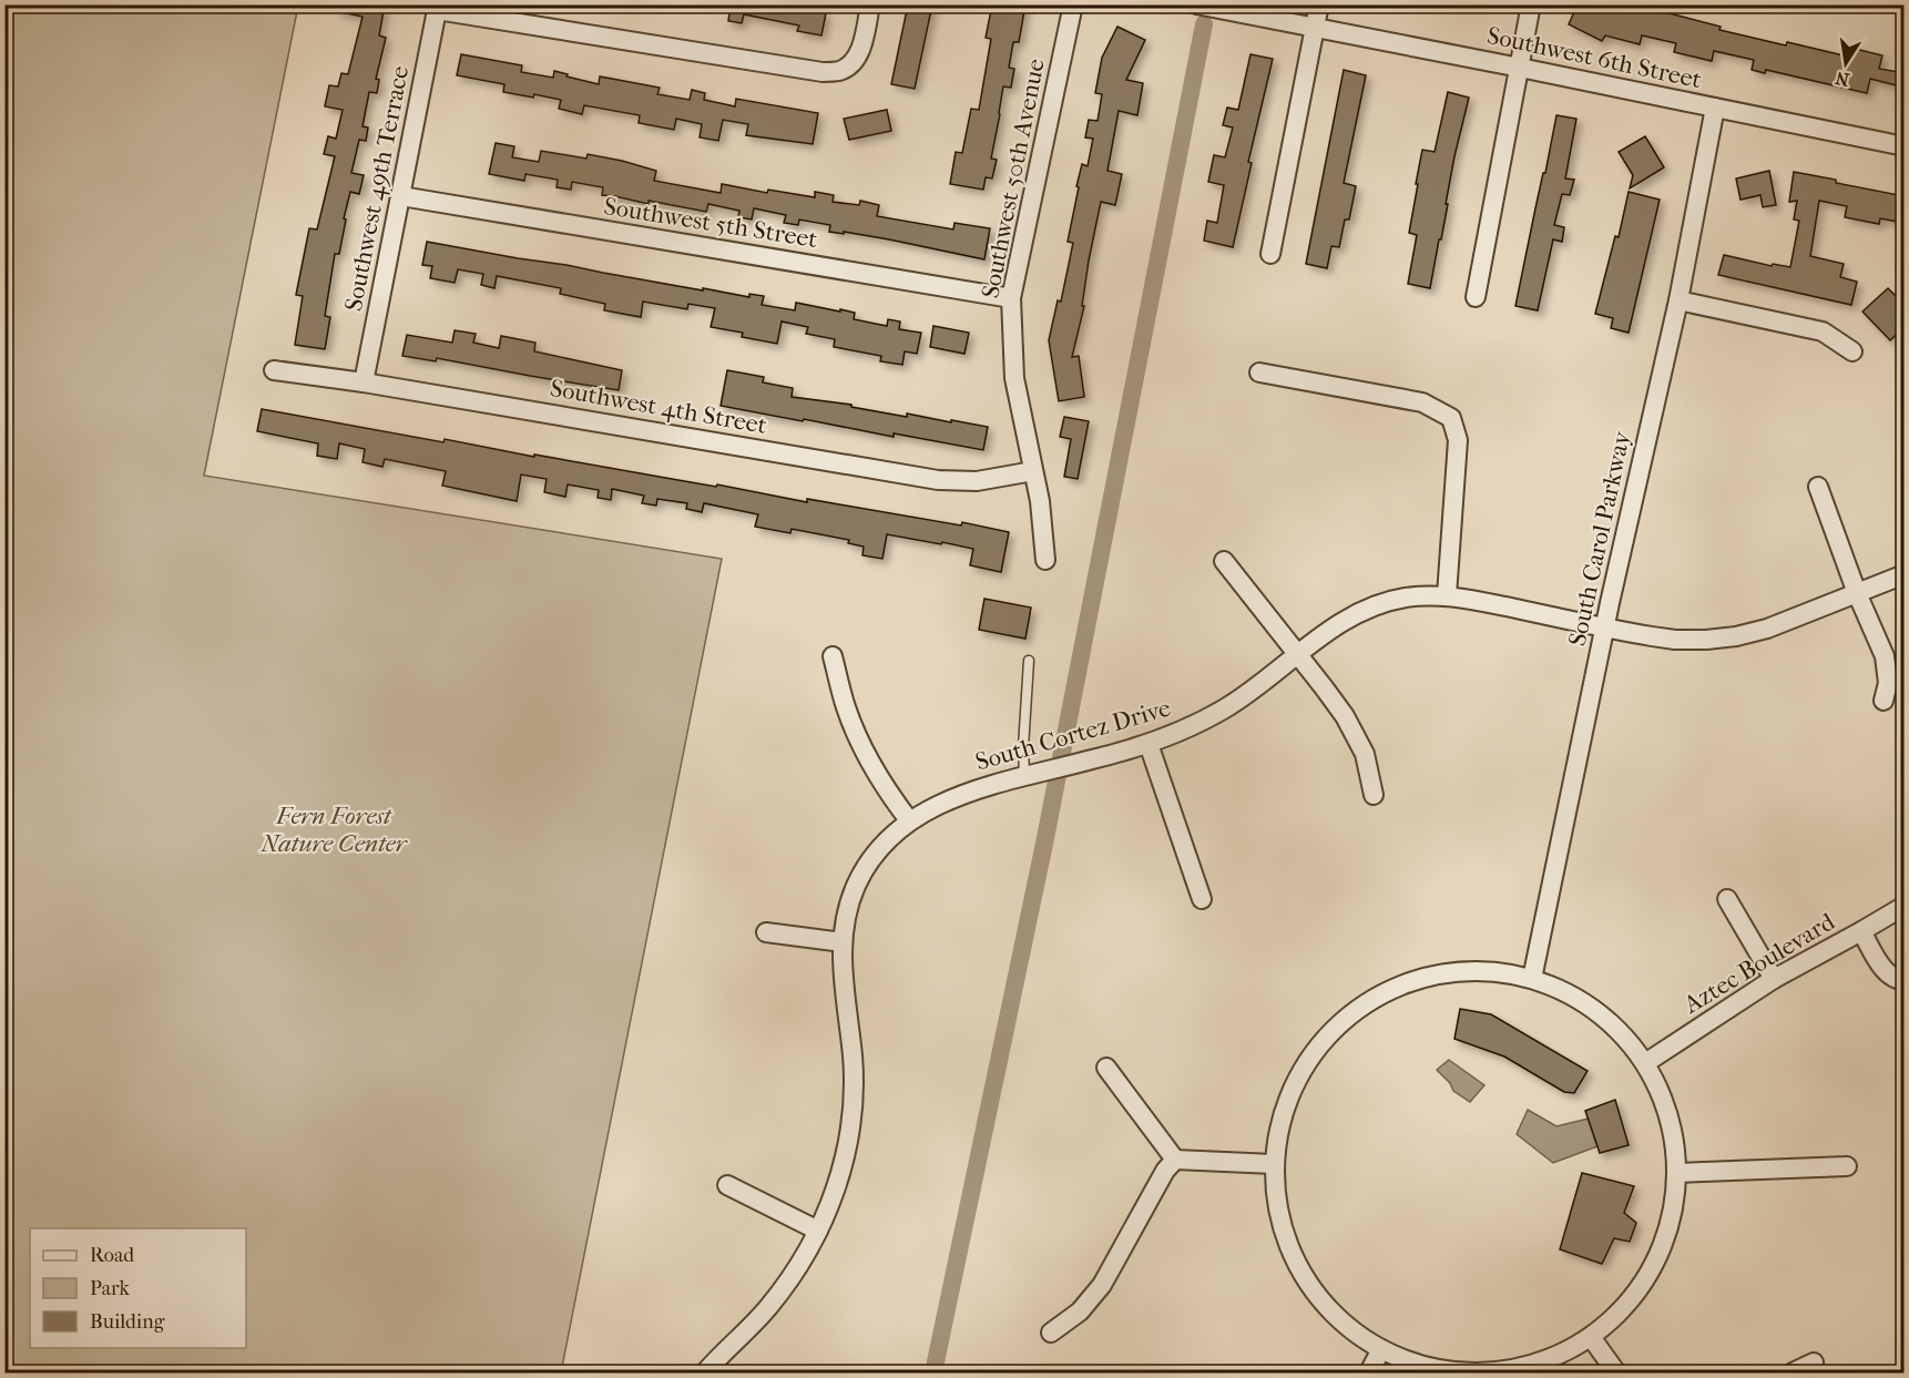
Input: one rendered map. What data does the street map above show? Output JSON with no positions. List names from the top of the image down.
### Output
{
  "streets": {
    "street": [
      "Southwest 6th Street",
      "Southwest 50th Avenue",
      "Southwest 49th Terrace",
      "Southwest 5th Street",
      "Southwest 4th Street",
      "South Carol Parkway",
      "South Cortez Drive",
      "Aztec Boulevard"
    ]
  },
  "crossings": [
    ["Southwest 6th Street", "South Carol Parkway"],
    ["Southwest 50th Avenue", "Southwest 5th Street"],
    ["Southwest 50th Avenue", "Southwest 4th Street"],
    ["Southwest 49th Terrace", "Southwest 5th Street"],
    ["Southwest 49th Terrace", "Southwest 4th Street"],
    ["South Carol Parkway", "South Cortez Drive"]
  ],
  "parks": ["Fern Forest Nature Center"],
  "legend": ["Road", "Park", "Building"],
  "north": "bottom"
}
